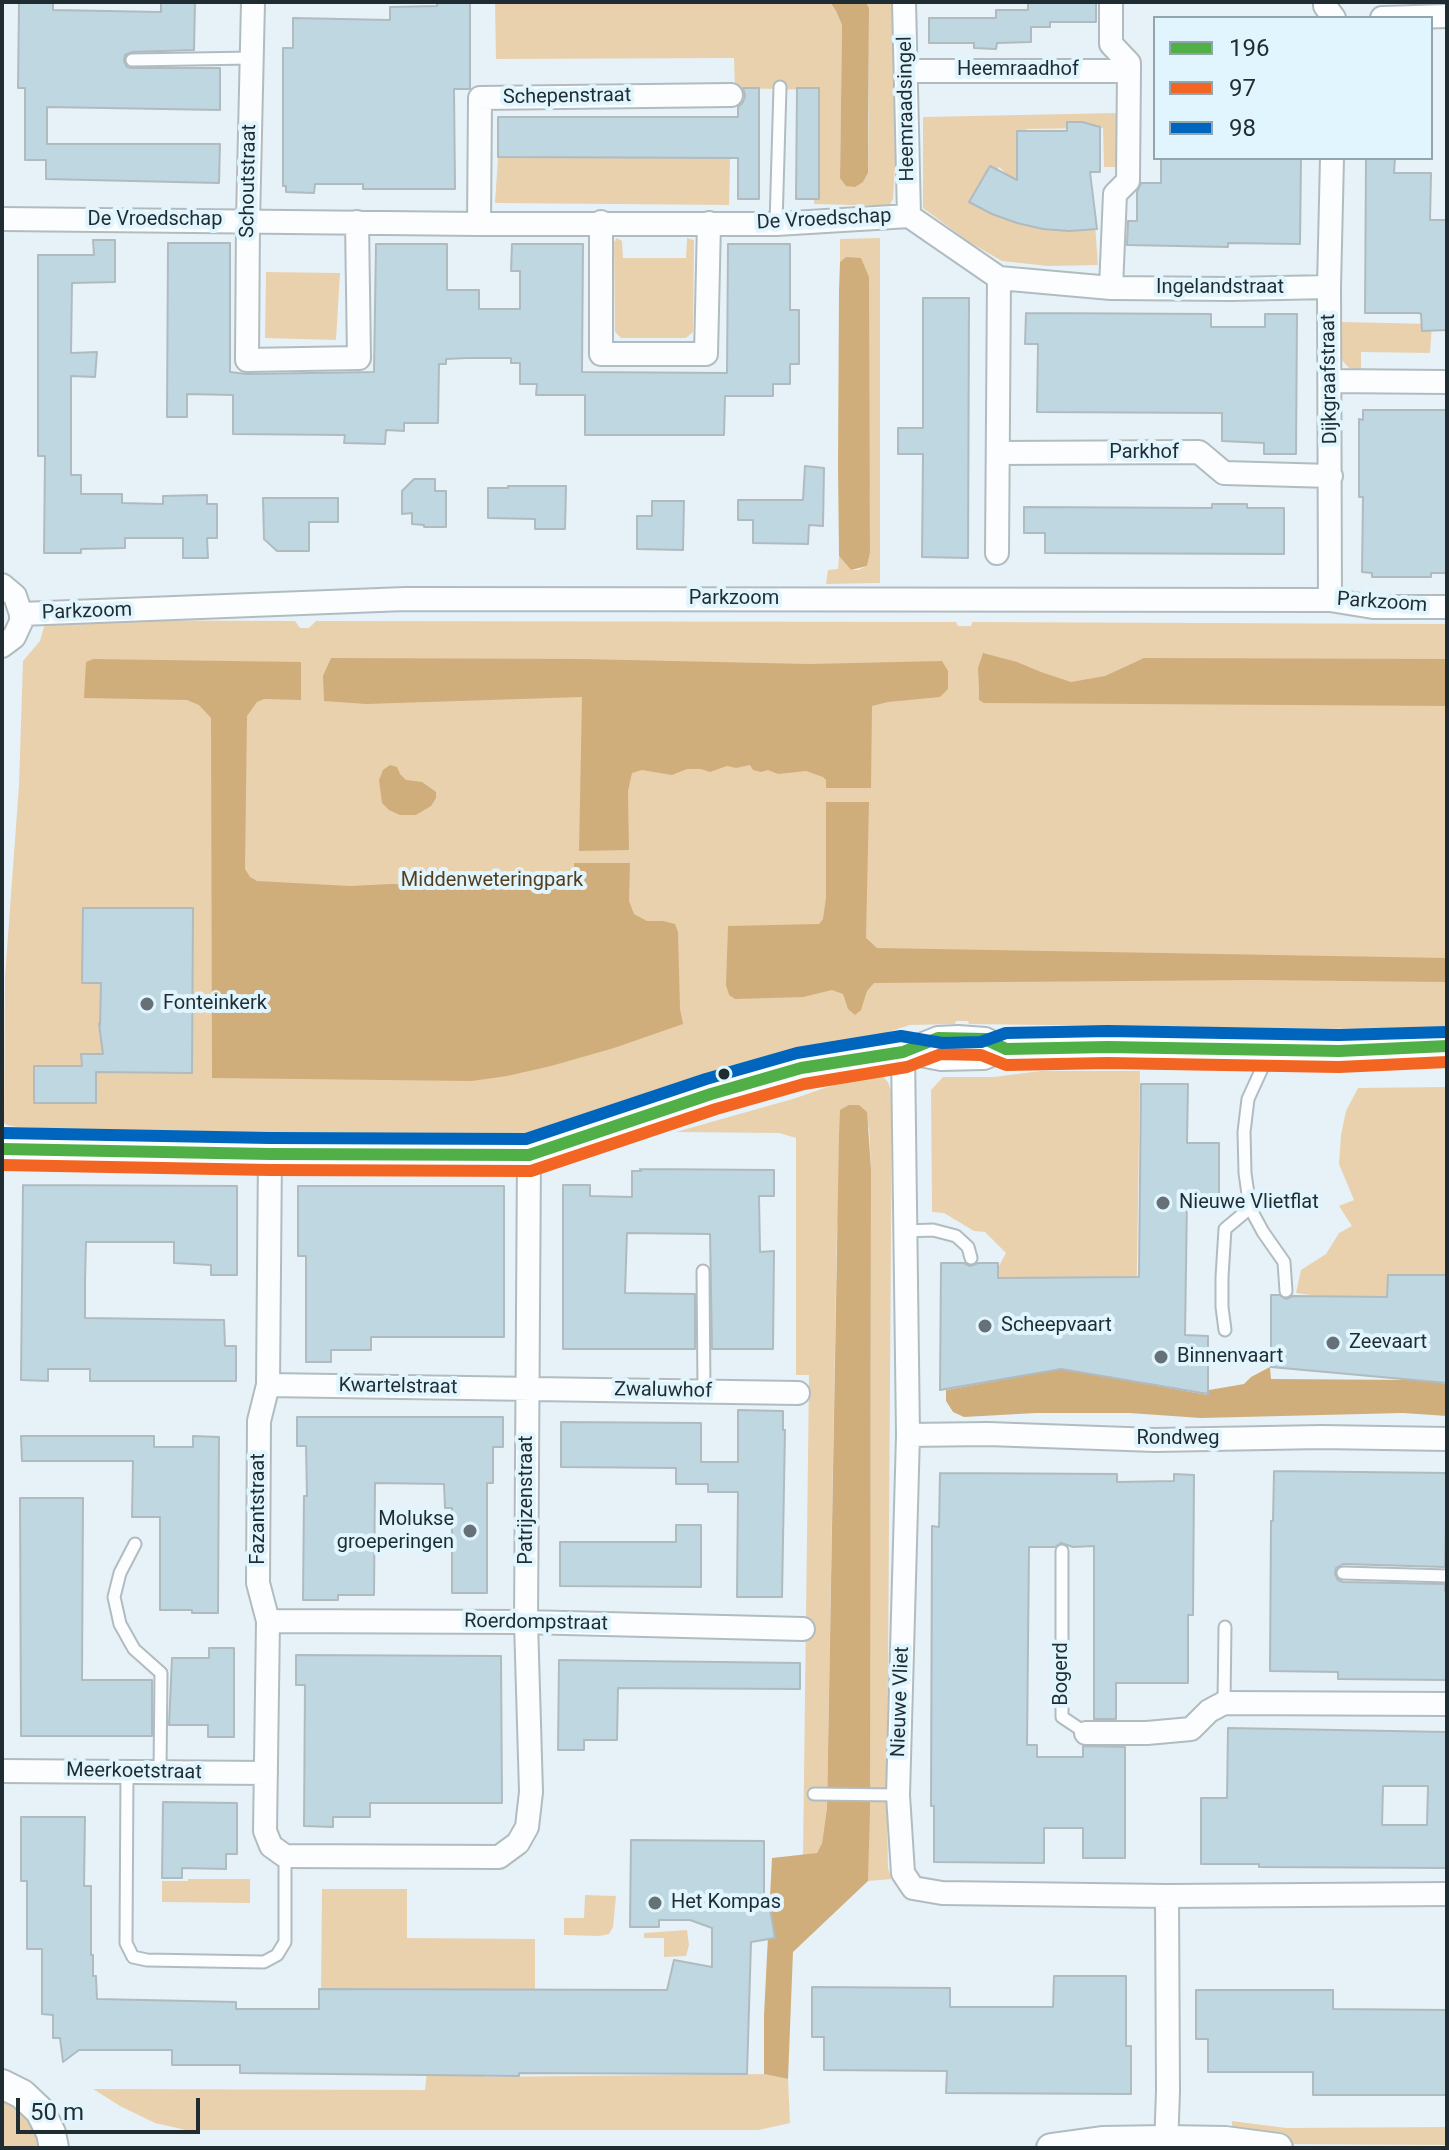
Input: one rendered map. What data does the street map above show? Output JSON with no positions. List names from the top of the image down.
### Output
{
  "streets": {
    "street": [
      "Heemraadhof",
      "Schepenstraat",
      "Heemraadsingel",
      "Schoutstraat",
      "De Vroedschap",
      "Ingelandstraat",
      "Dijkgraafstraat",
      "Parkhof",
      "Parkzoom",
      "Kwartelstraat",
      "Zwaluwhof",
      "Rondweg",
      "Patrijzenstraat",
      "Fazantstraat",
      "Roerdompstraat",
      "Bogerd",
      "Nieuwe Vliet",
      "Meerkoetstraat"
    ]
  },
  "crossings": [
    ["Heemraadhof", "Heemraadsingel"],
    ["Schepenstraat", "De Vroedschap"],
    ["Heemraadsingel", "De Vroedschap"],
    ["Schoutstraat", "De Vroedschap"],
    ["De Vroedschap", "Ingelandstraat"],
    ["Ingelandstraat", "Dijkgraafstraat"],
    ["Dijkgraafstraat", "Parkhof"],
    ["Dijkgraafstraat", "Parkzoom"],
    ["Kwartelstraat", "Zwaluwhof"],
    ["Kwartelstraat", "Patrijzenstraat"],
    ["Kwartelstraat", "Fazantstraat"],
    ["Zwaluwhof", "Patrijzenstraat"],
    ["Rondweg", "Nieuwe Vliet"],
    ["Patrijzenstraat", "Fazantstraat"],
    ["Patrijzenstraat", "Roerdompstraat"],
    ["Fazantstraat", "Roerdompstraat"],
    ["Fazantstraat", "Meerkoetstraat"]
  ],
  "parks": ["Middenweteringpark"],
  "places": [
    "Fonteinkerk",
    "Nieuwe Vlietflat",
    "Scheepvaart",
    "Zeevaart",
    "Binnenvaart",
    "Molukse groeperingen",
    "Het Kompas"
  ],
  "lines": ["transit line 98", "transit line 196", "transit line 97"],
  "legend": ["196", "97", "98"],
  "scale_bar": "50 m"
}
